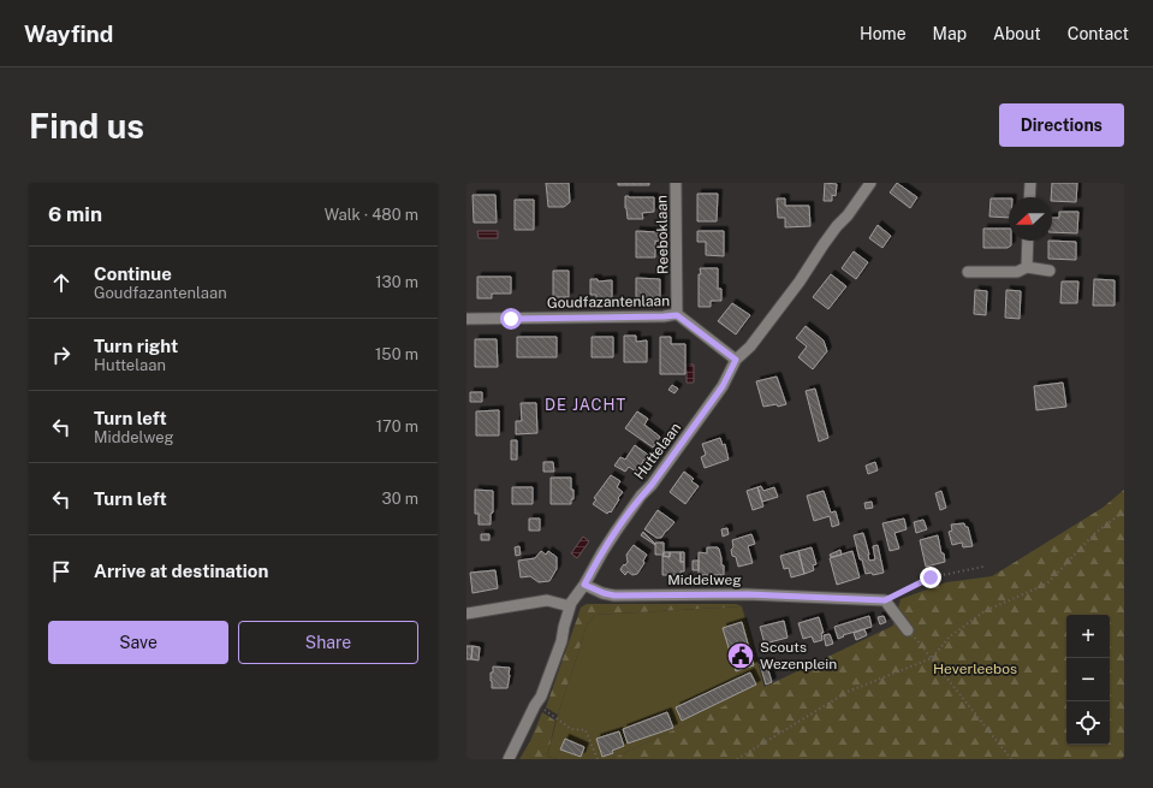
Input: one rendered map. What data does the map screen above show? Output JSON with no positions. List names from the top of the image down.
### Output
{
  "streets": {
    "street": [
      "Reeboklaan",
      "Goudfazantenlaan",
      "Huttelaan",
      "Middelweg"
    ]
  },
  "crossings": [
    ["Reeboklaan", "Goudfazantenlaan"],
    ["Goudfazantenlaan", "Huttelaan"],
    ["Huttelaan", "Middelweg"]
  ],
  "districts": ["DE JACHT"],
  "parks": ["Heverleebos"],
  "places": {
    "public building": ["Scouts Wezenplein"]
  },
  "north": "left",
  "page": {
    "header": "Wayfind",
    "nav": [
      "Home",
      "Map",
      "About",
      "Contact"
    ],
    "buttons": [
      "Directions",
      ["Save", "Share"]
    ],
    "title": "Find us",
    "heading": ["6 min", "Walk · 480 m"],
    "list": [
      ["Continue", "Goudfazantenlaan", "130 m"],
      ["Turn right", "Huttelaan", "150 m"],
      ["Turn left", "Middelweg", "170 m"],
      ["Turn left", "30 m"],
      "Arrive at destination"
    ],
    "map_buttons": ["+", "−"]
  }
}
